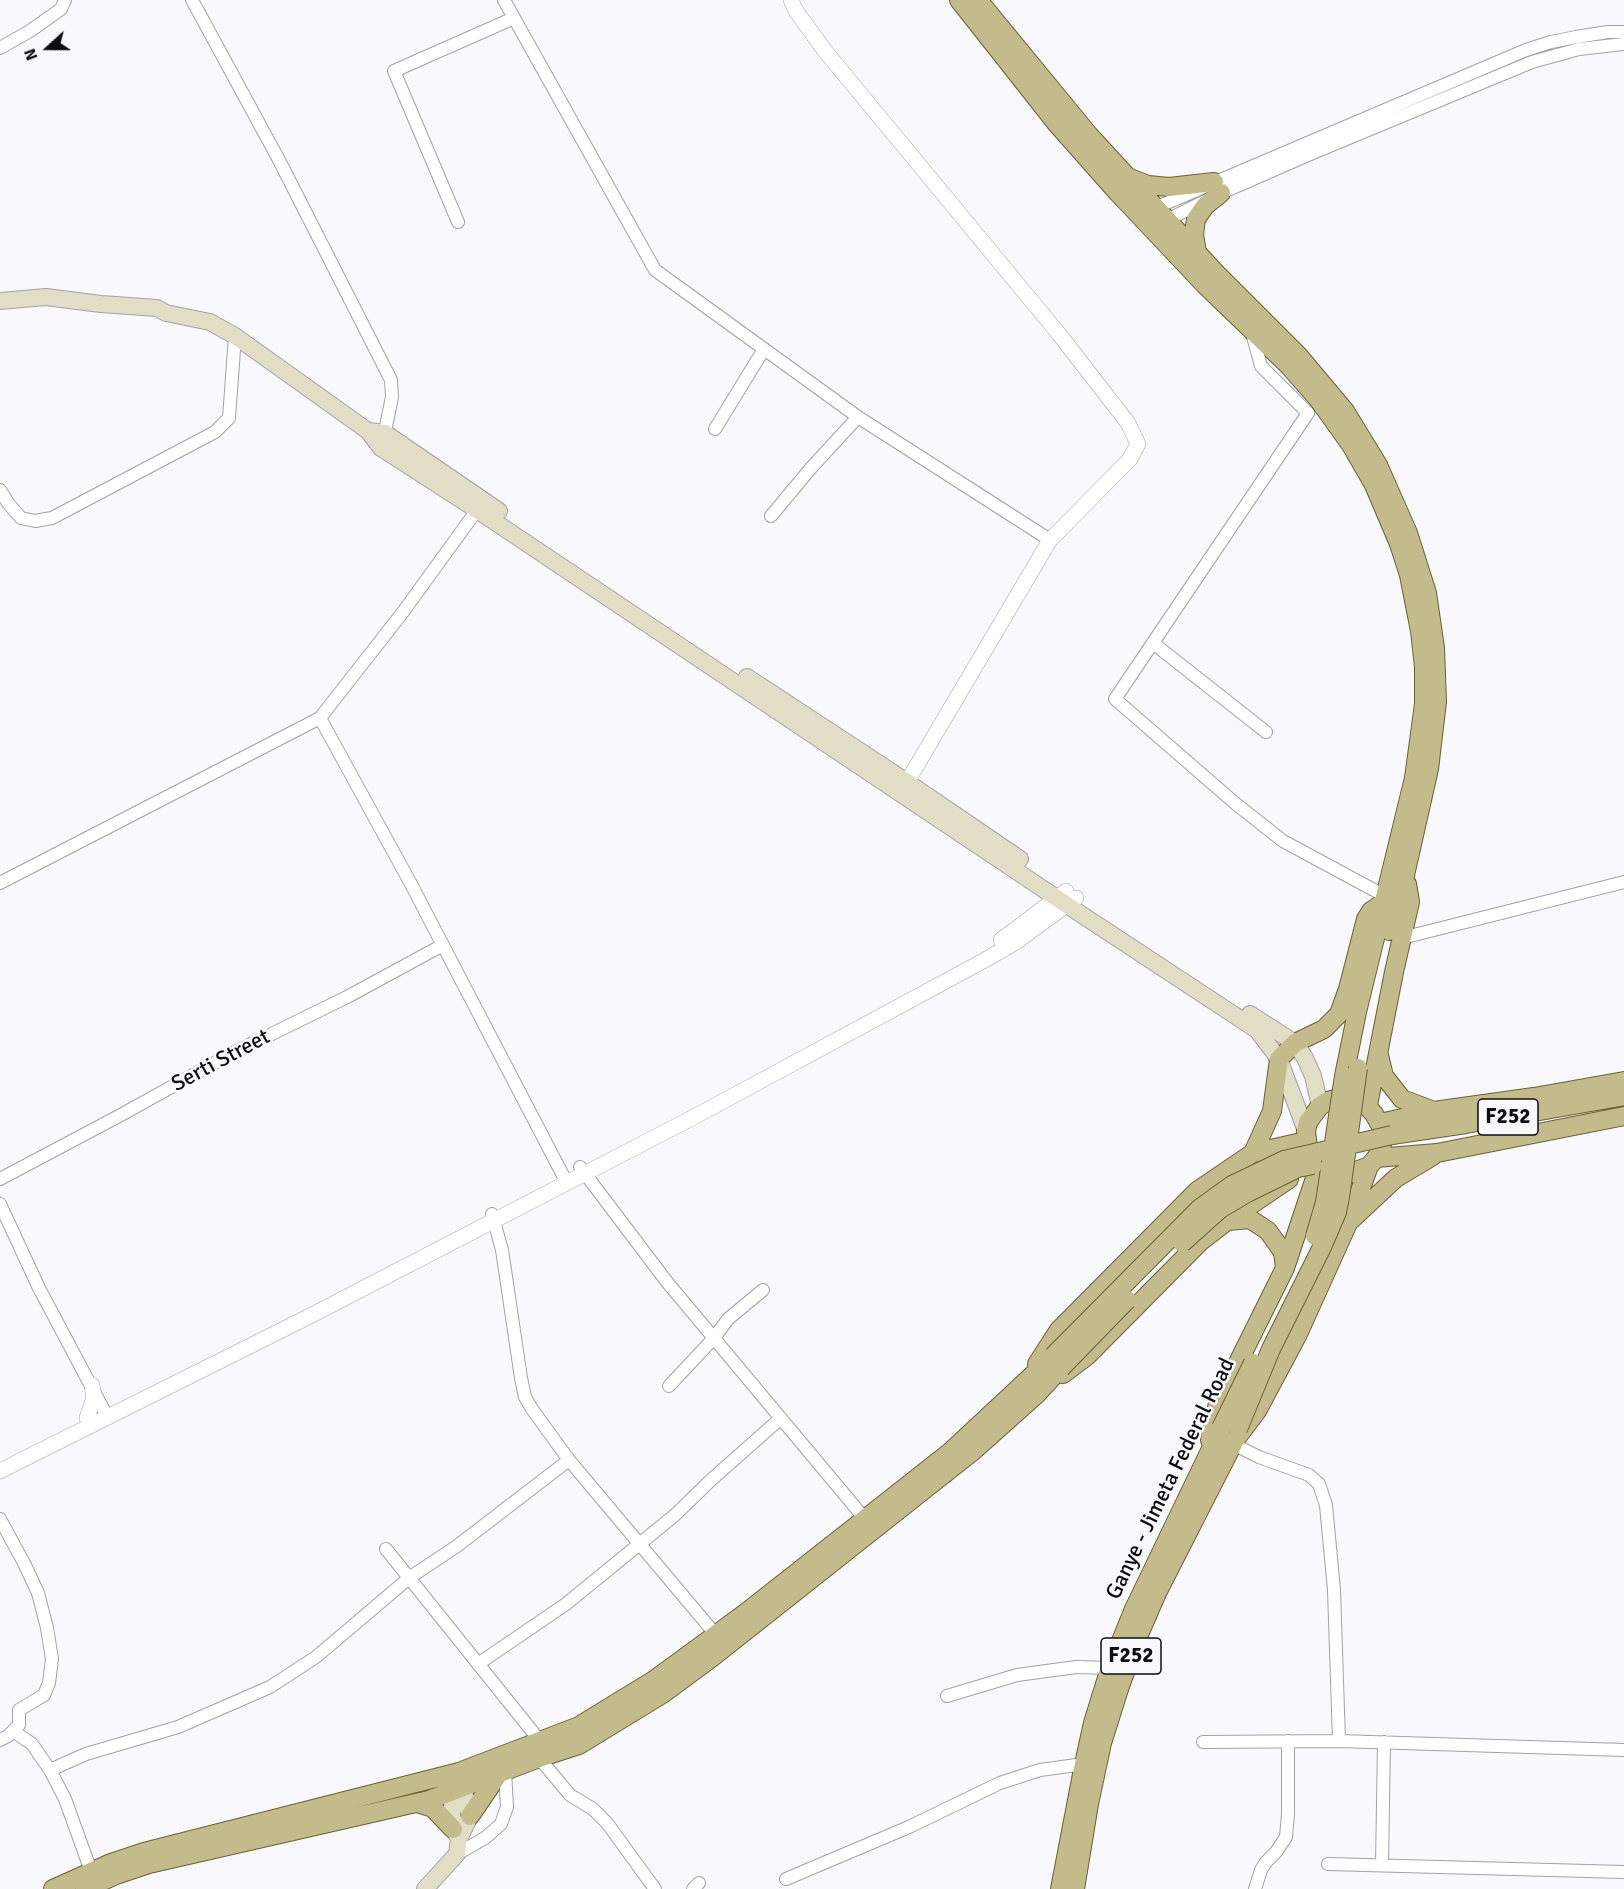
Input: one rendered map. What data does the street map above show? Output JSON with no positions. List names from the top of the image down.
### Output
{
  "streets": {
    "main road": ["F252", "Ganye - Jimeta Federal Road"],
    "street": ["Serti Street"]
  },
  "north": "left"
}
